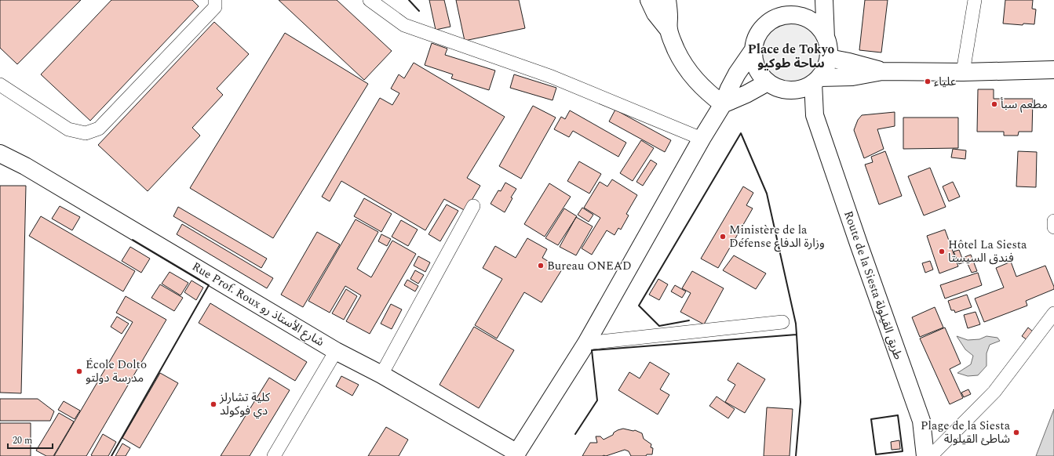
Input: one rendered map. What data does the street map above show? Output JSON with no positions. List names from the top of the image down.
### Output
{
  "streets": {
    "main road": ["Route de la Siesta طريق القيلولة", "Rue Prof. Roux شارع الأستاذ رو"]
  },
  "districts": ["Place de Tokyo ساحة طوكيو"],
  "places": [
    "علياء",
    "مطعم سبأ",
    "Ministère de la Défense وزارة الدفاع",
    "Hôtel La Siesta فندق السيستا",
    "Bureau ONEAD",
    "École Dolto مدرسة دولتو",
    "كلية تشارلز دي فوكولد",
    "Plage de la Siesta شاطئ القيلولة"
  ],
  "scale_bar": "20 m"
}
